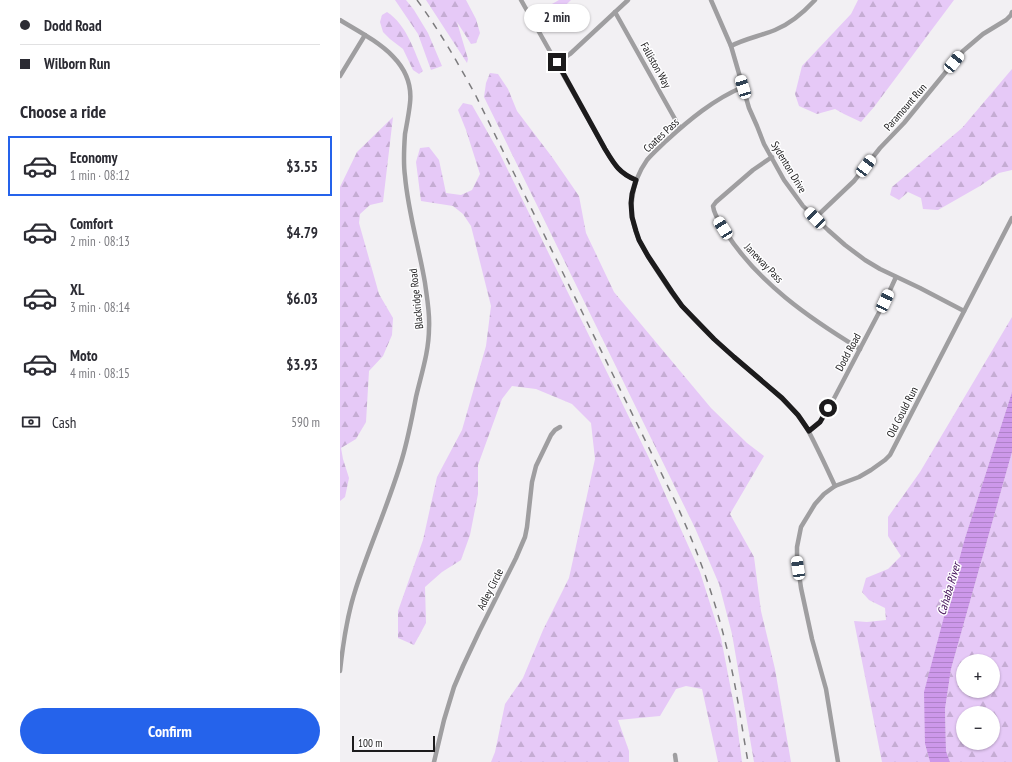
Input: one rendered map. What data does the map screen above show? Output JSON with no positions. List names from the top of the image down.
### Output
{
  "streets": {
    "street": [
      "Falliston Way",
      "Paramount Run",
      "Coates Pass",
      "Sydenton Drive",
      "Janeway Pass",
      "Blackridge Road",
      "Dodd Road",
      "Old Gould Run",
      "Adley Circle"
    ]
  },
  "crossings": [
    ["Falliston Way", "Coates Pass"],
    ["Paramount Run", "Sydenton Drive"],
    ["Coates Pass", "Sydenton Drive"],
    ["Coates Pass", "Dodd Road"],
    ["Coates Pass", "Old Gould Run"],
    ["Sydenton Drive", "Janeway Pass"],
    ["Sydenton Drive", "Dodd Road"],
    ["Sydenton Drive", "Old Gould Run"],
    ["Janeway Pass", "Dodd Road"]
  ],
  "water": ["Cahaba River"],
  "scale_bar": "100 m",
  "page": {
    "banner": ["Dodd Road", "Wilborn Run"],
    "bubble": "2 min",
    "heading": "Choose a ride",
    "list": [
      {
        "name": "Economy",
        "note": "1 min · 08:12",
        "value": "$3.55"
      },
      {
        "name": "Comfort",
        "note": "2 min · 08:13",
        "value": "$4.79"
      },
      {
        "name": "XL",
        "note": "3 min · 08:14",
        "value": "$6.03"
      },
      {
        "name": "Moto",
        "note": "4 min · 08:15",
        "value": "$3.93"
      }
    ],
    "pay": ["Cash", "590 m"],
    "map_buttons": ["+", "−"],
    "buttons": "Confirm",
    "scale": "100 m"
  }
}
